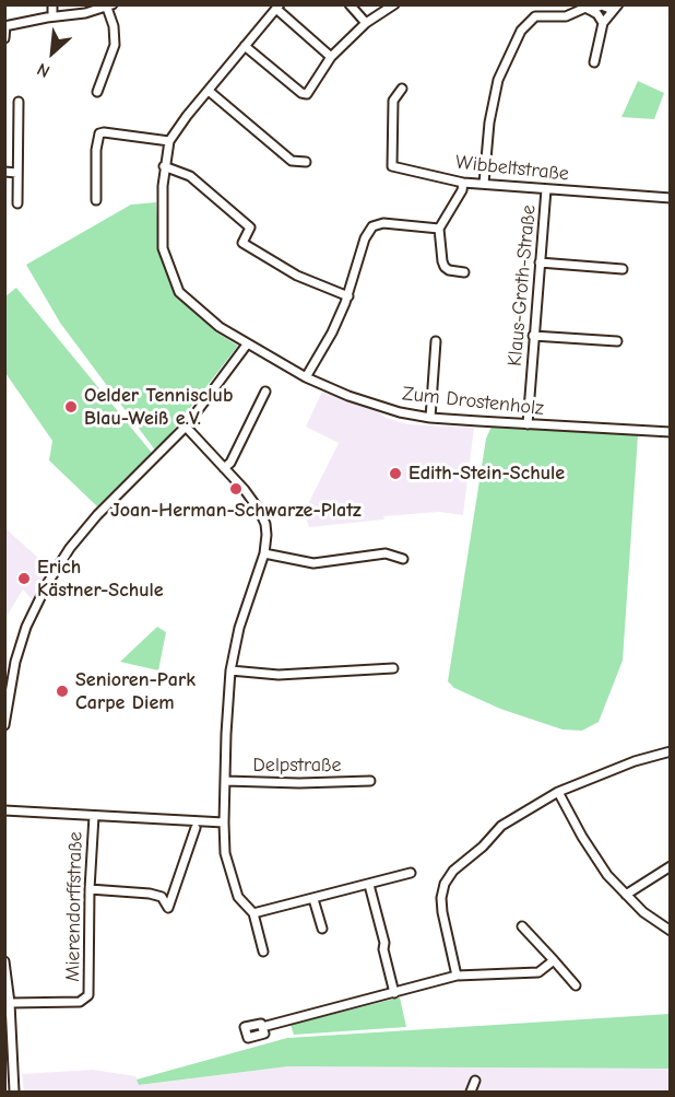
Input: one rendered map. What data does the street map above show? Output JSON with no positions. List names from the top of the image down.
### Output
{
  "streets": {
    "street": [
      "Wibbeltstraße",
      "Klaus-Groth-Straße",
      "Zum Drostenholz",
      "Delpstraße",
      "Mierendorffstraße"
    ]
  },
  "crossings": [
    ["Wibbeltstraße", "Klaus-Groth-Straße"],
    ["Klaus-Groth-Straße", "Zum Drostenholz"]
  ],
  "places": [
    "Oelder Tennisclub Blau-Weiß e.V.",
    "Edith-Stein-Schule",
    "Joan-Herman-Schwarze-Platz",
    "Erich Kästner-Schule",
    "Senioren-Park Carpe Diem"
  ],
  "north": "bottom left"
}
